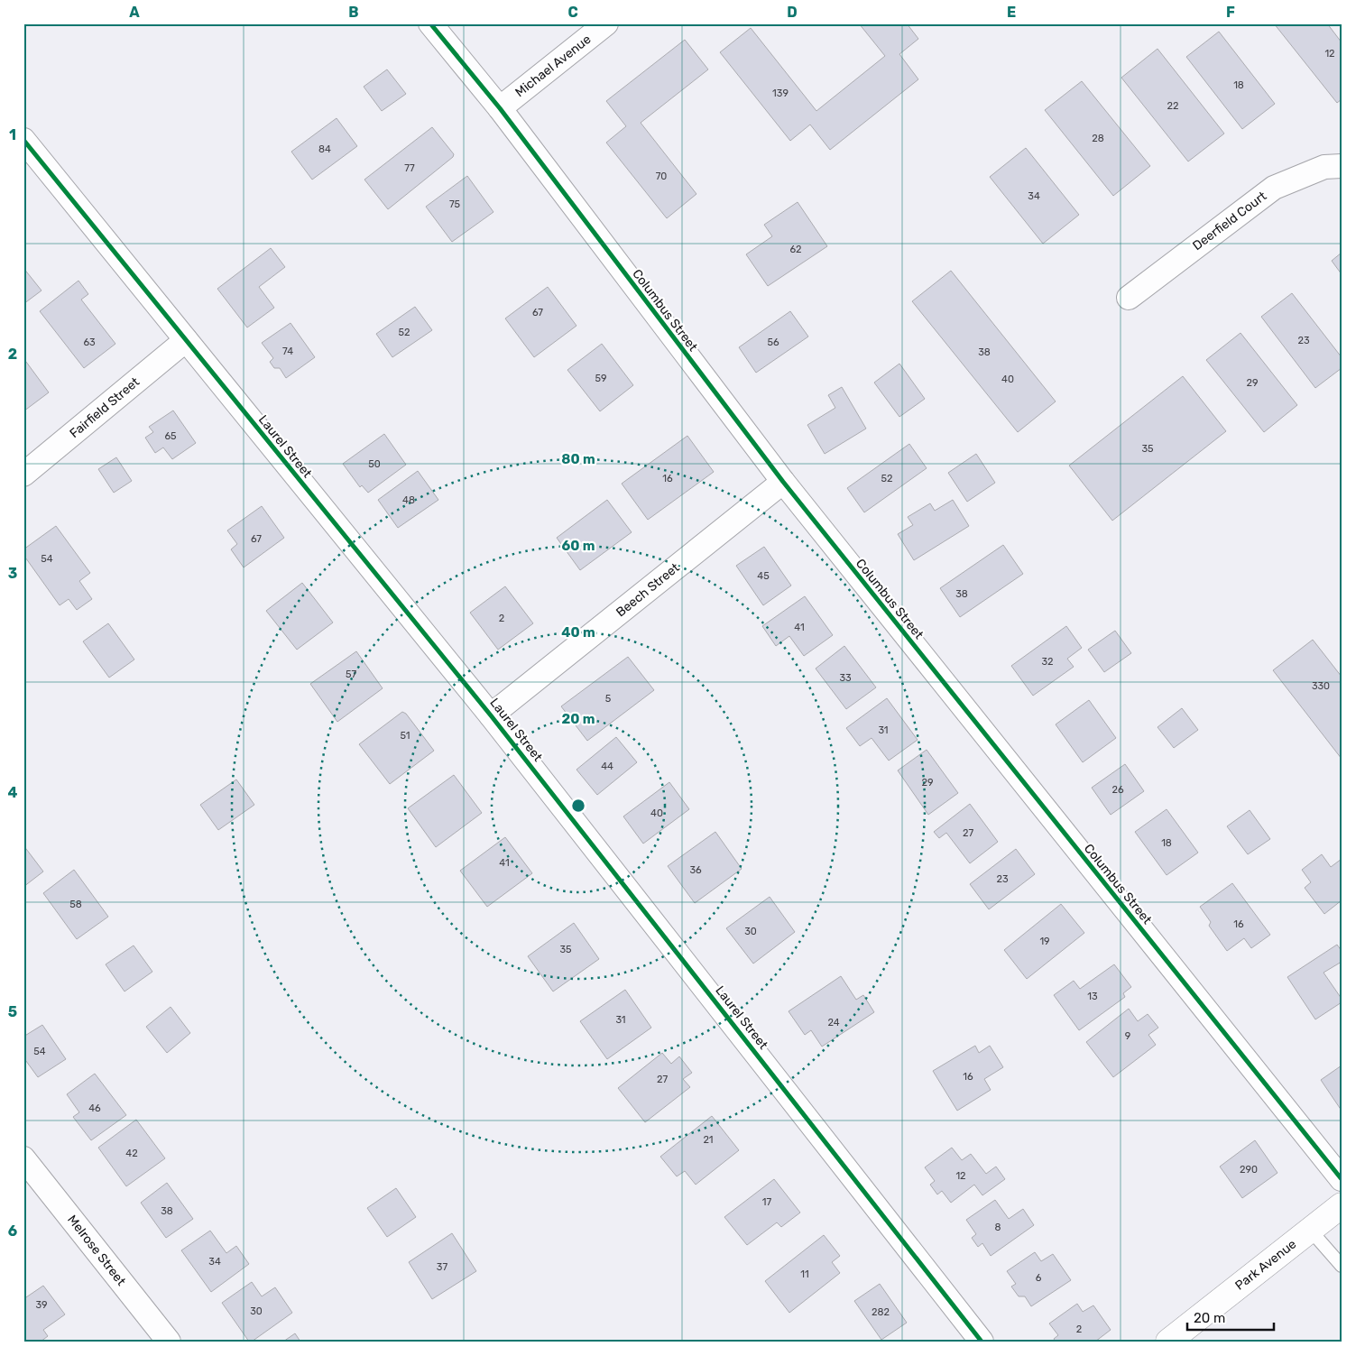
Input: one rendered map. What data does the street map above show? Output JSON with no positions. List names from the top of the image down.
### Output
{
  "streets": {
    "street": [
      "Michael Avenue",
      "Deerfield Court",
      "Columbus Street",
      "Fairfield Street",
      "Laurel Street",
      "Beech Street",
      "Melrose Street",
      "Park Avenue"
    ]
  },
  "crossings": [
    ["Michael Avenue", "Columbus Street"],
    ["Columbus Street", "Beech Street"],
    ["Fairfield Street", "Laurel Street"],
    ["Laurel Street", "Beech Street"]
  ],
  "house_numbers": [
    "12",
    "18",
    "139",
    "22",
    "28",
    "84",
    "77",
    "70",
    "34",
    "75",
    "62",
    "67",
    "52",
    "23",
    "63",
    "56",
    "74",
    "38",
    "59",
    "40",
    "29",
    "65",
    "35",
    "50",
    "16",
    "52",
    "48",
    "67",
    "54",
    "45",
    "38",
    "2",
    "41",
    "32",
    "57",
    "33",
    "330",
    "5",
    "31",
    "51",
    "44",
    "29",
    "26",
    "40",
    "27",
    "18",
    "41",
    "36",
    "23",
    "58",
    "16",
    "30",
    "19",
    "35",
    "13",
    "31",
    "24",
    "9",
    "54",
    "16",
    "27",
    "46",
    "21",
    "42",
    "290",
    "12",
    "17",
    "38",
    "8",
    "34",
    "37",
    "11",
    "6",
    "39",
    "30",
    "282",
    "2"
  ],
  "scale_bar": "20 m",
  "grid": {
    "columns": [
      "A",
      "B",
      "C",
      "D",
      "E",
      "F"
    ],
    "rows": [
      "1",
      "2",
      "3",
      "4",
      "5",
      "6"
    ]
  },
  "rings": [
    "80 m",
    "60 m",
    "40 m",
    "20 m"
  ]
}
